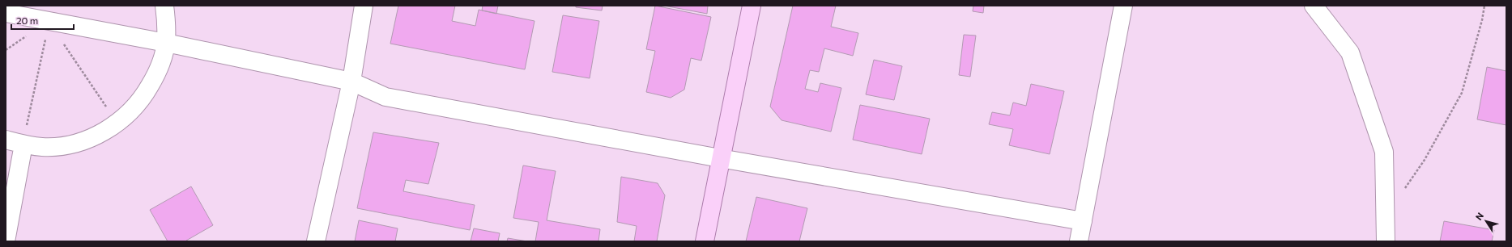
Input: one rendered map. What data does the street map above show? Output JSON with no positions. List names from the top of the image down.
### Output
{
  "scale_bar": "20 m",
  "north": "top left"
}
